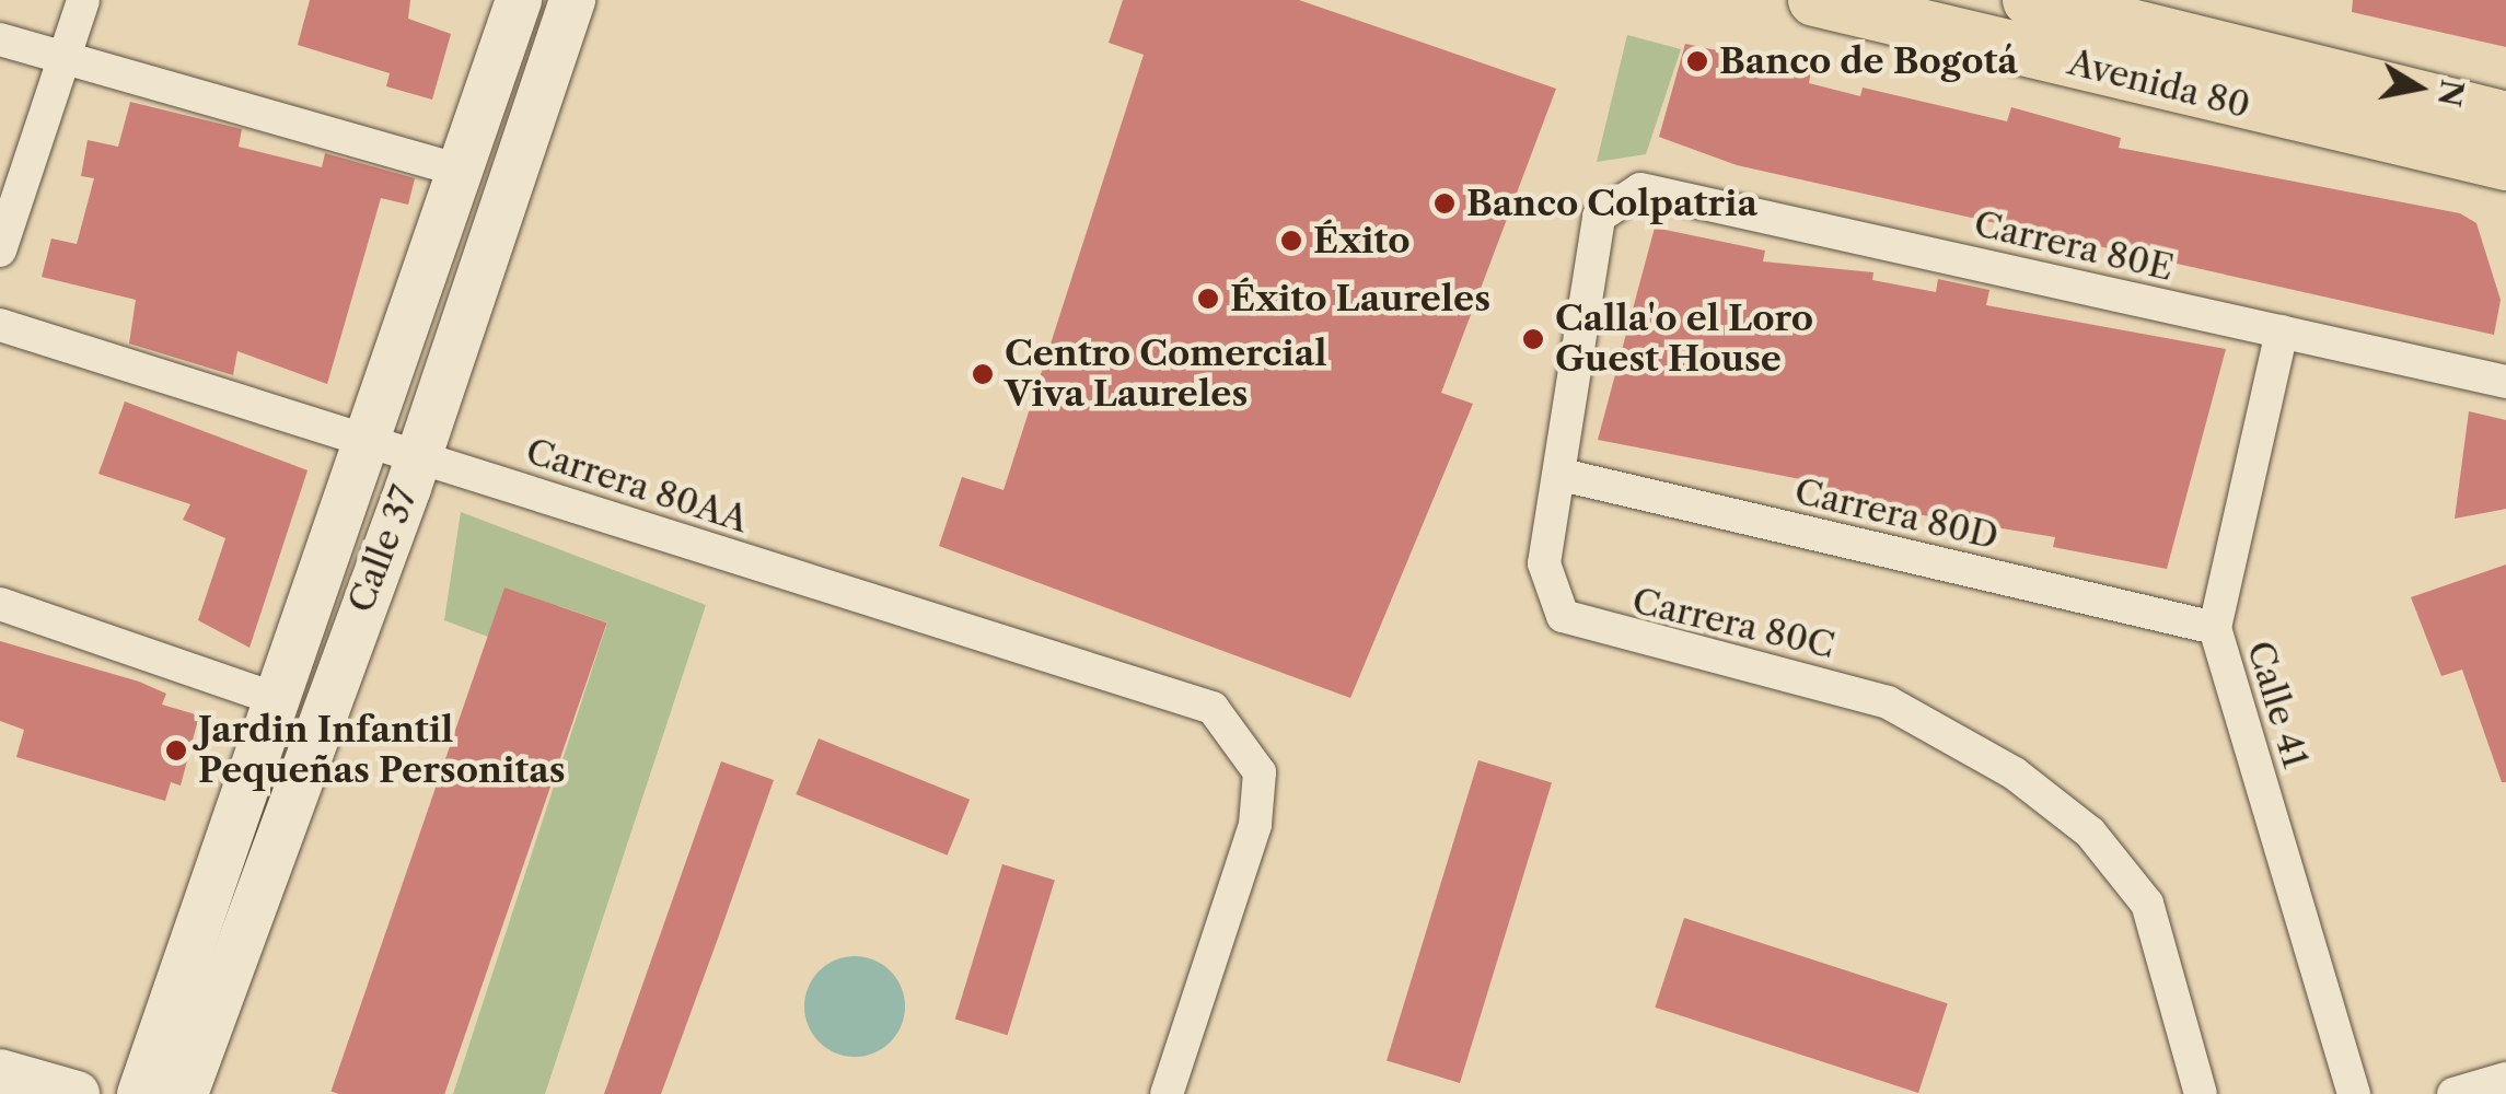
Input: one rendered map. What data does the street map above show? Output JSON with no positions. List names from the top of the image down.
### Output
{
  "streets": {
    "main road": ["Avenida 80"],
    "street": [
      "Carrera 80E",
      "Carrera 80AA",
      "Carrera 80D",
      "Calle 37",
      "Carrera 80C",
      "Calle 41"
    ]
  },
  "crossings": [
    ["Carrera 80E", "Carrera 80D"],
    ["Carrera 80E", "Carrera 80C"],
    ["Carrera 80E", "Calle 41"],
    ["Carrera 80AA", "Calle 37"],
    ["Carrera 80D", "Carrera 80C"],
    ["Carrera 80D", "Calle 41"]
  ],
  "places": [
    "Banco de Bogotá",
    "Banco Colpatria",
    "Éxito",
    "Éxito Laureles",
    "Calla'o el Loro Guest House",
    "Centro Comercial Viva Laureles",
    "Jardin Infantil Pequeñas Personitas"
  ],
  "north": "right"
}
